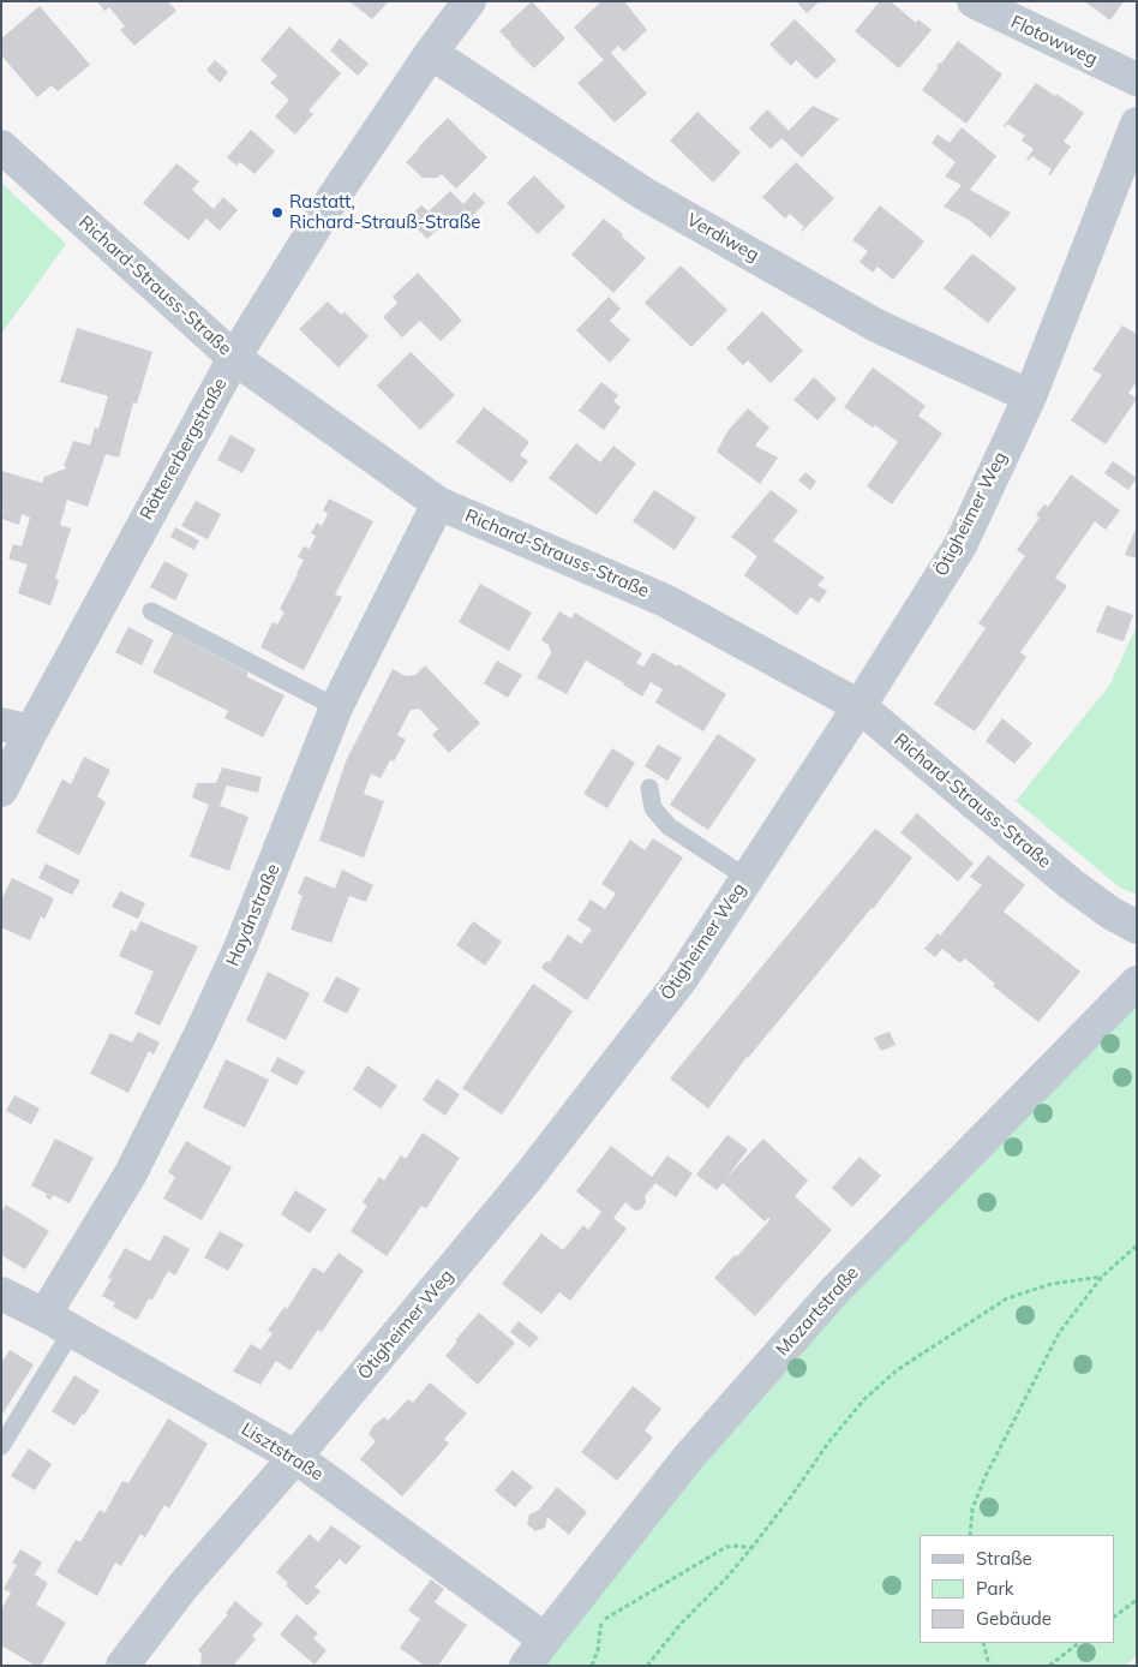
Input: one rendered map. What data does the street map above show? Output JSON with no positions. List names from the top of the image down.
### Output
{
  "streets": {
    "street": [
      "Flotowweg",
      "Verdiweg",
      "Richard-Strauss-Straße",
      "Röttererbergstraße",
      "Ötigheimer Weg",
      "Haydnstraße",
      "Mozartstraße",
      "Lisztstraße"
    ]
  },
  "crossings": [
    ["Verdiweg", "Röttererbergstraße"],
    ["Verdiweg", "Ötigheimer Weg"],
    ["Richard-Strauss-Straße", "Röttererbergstraße"],
    ["Richard-Strauss-Straße", "Ötigheimer Weg"],
    ["Richard-Strauss-Straße", "Haydnstraße"],
    ["Ötigheimer Weg", "Lisztstraße"],
    ["Haydnstraße", "Lisztstraße"],
    ["Mozartstraße", "Lisztstraße"]
  ],
  "places": ["Rastatt, Richard-Strauß-Straße"],
  "legend": ["Straße", "Park", "Gebäude"]
}
